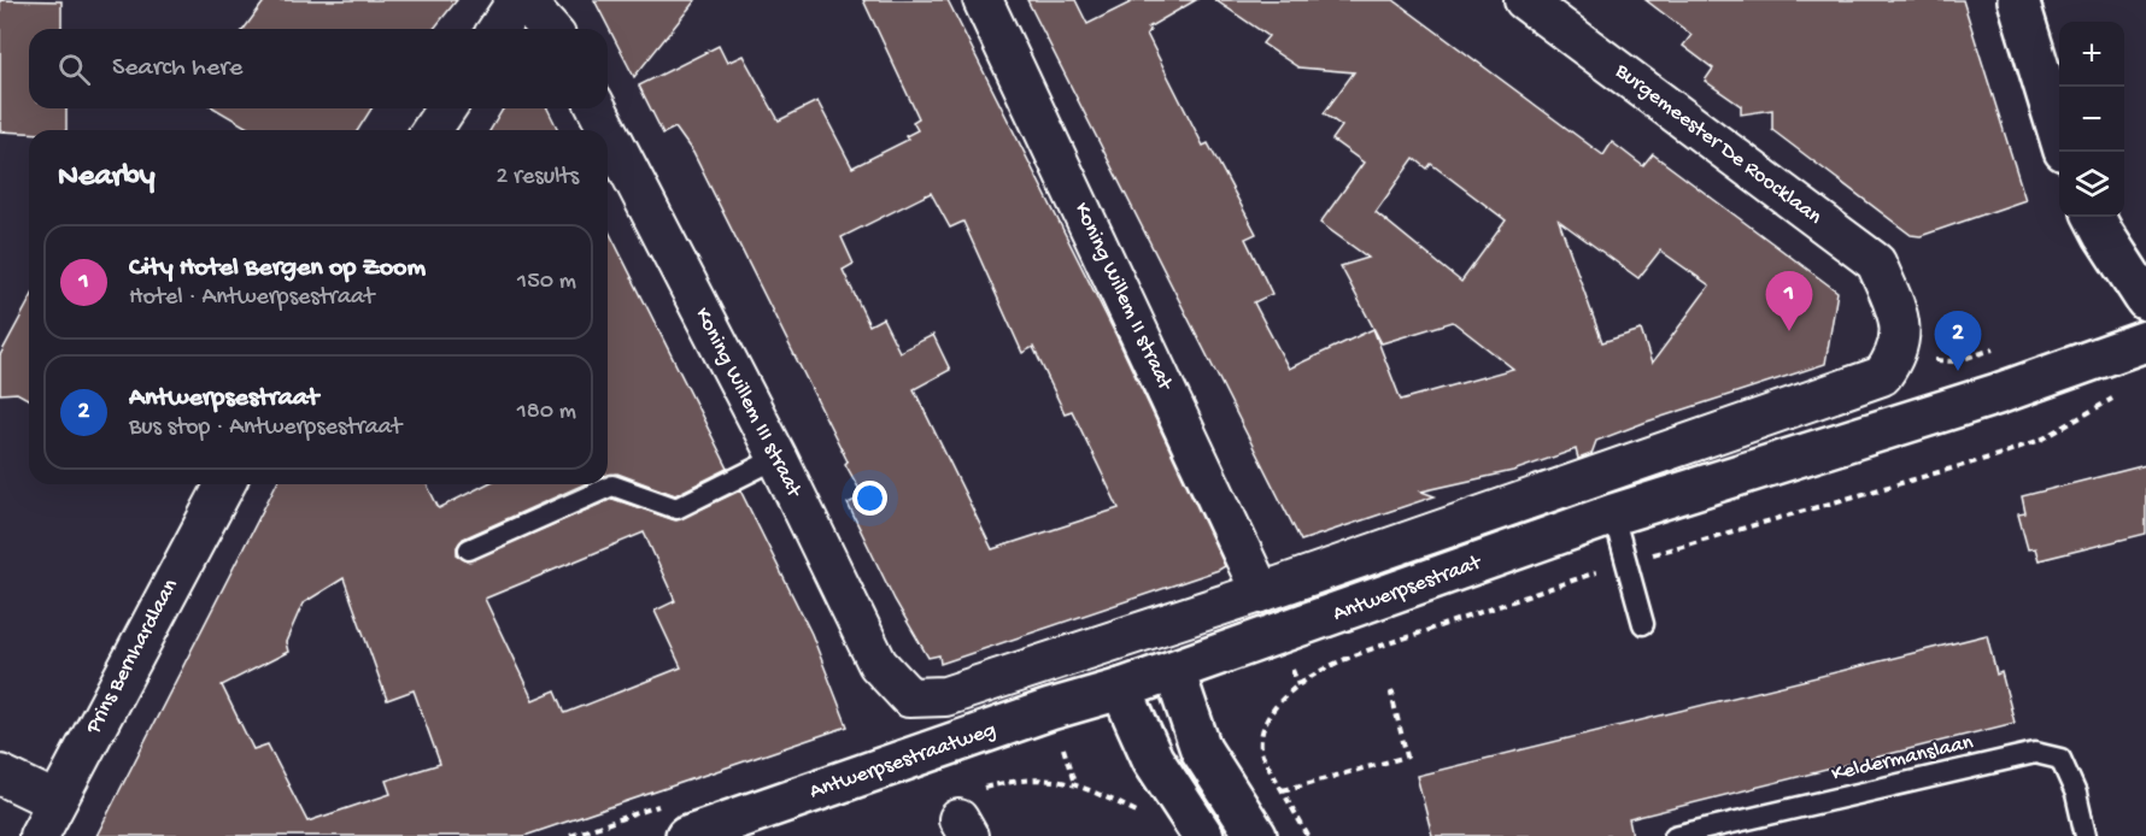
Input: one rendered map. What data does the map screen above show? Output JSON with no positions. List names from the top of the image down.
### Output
{
  "streets": {
    "main road": ["Antwerpsestraat", "Antwerpsestraatweg"],
    "street": [
      "Burgemeester De Roocklaan",
      "Koning Willem II straat",
      "Koning Willem III straat",
      "Prins Bernhardlaan"
    ],
    "lane": ["Keldermanslaan"]
  },
  "crossings": [
    ["Burgemeester De Roocklaan", "Antwerpsestraat"],
    ["Koning Willem II straat", "Antwerpsestraat"],
    ["Koning Willem III straat", "Antwerpsestraat"],
    ["Antwerpsestraat", "Antwerpsestraatweg"]
  ],
  "page": {
    "map_buttons": ["+", "−"],
    "search": "Search here",
    "heading": ["Nearby", "2 results"],
    "list": [
      {
        "mark": "1",
        "name": "City Hotel Bergen op Zoom",
        "note": "Hotel · Antwerpsestraat",
        "value": "150 m"
      },
      {
        "mark": "2",
        "name": "Antwerpsestraat",
        "note": "Bus stop · Antwerpsestraat",
        "value": "180 m"
      }
    ],
    "pins": ["1", "2"]
  }
}
